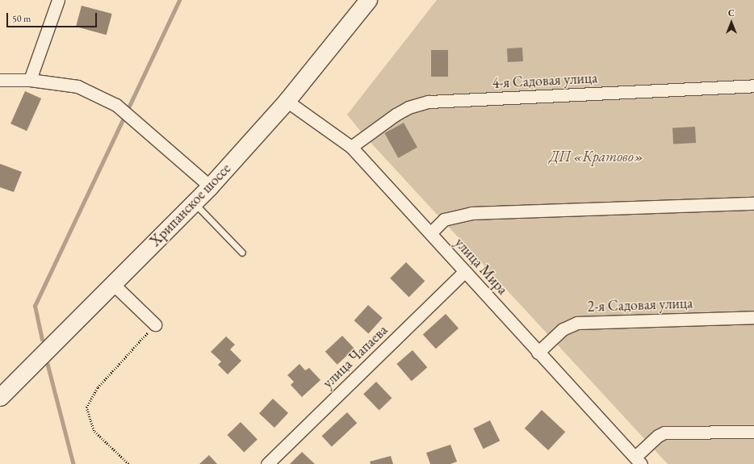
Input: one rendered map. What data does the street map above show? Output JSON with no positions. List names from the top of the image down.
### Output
{
  "streets": {
    "main road": ["Хрипанское шоссе"],
    "street": [
      "4-я Садовая улица",
      "улица Мира",
      "2-я Садовая улица",
      "улица Чапаева"
    ]
  },
  "crossings": [
    ["4-я Садовая улица", "улица Мира"],
    ["Хрипанское шоссе", "улица Мира"],
    ["улица Мира", "2-я Садовая улица"],
    ["улица Мира", "улица Чапаева"]
  ],
  "parks": ["ДП «Кратово»"],
  "scale_bar": "50 m",
  "north": "top"
}
